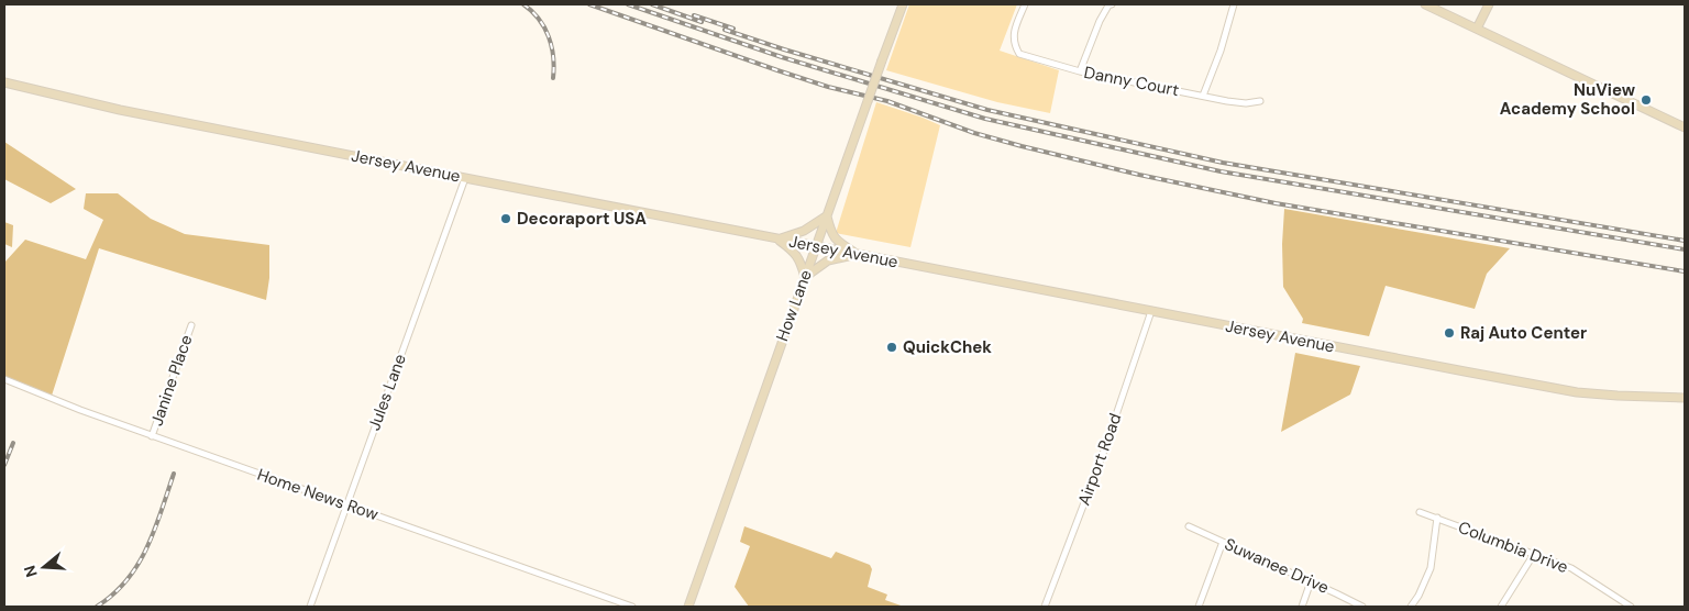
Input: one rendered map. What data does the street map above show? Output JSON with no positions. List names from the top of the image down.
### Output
{
  "streets": {
    "main road": ["Jersey Avenue", "How Lane"],
    "street": [
      "Danny Court",
      "Janine Place",
      "Jules Lane",
      "Airport Road",
      "Home News Row",
      "Columbia Drive",
      "Suwanee Drive"
    ]
  },
  "crossings": [
    ["Jersey Avenue", "How Lane"],
    ["Jersey Avenue", "Jules Lane"],
    ["Jersey Avenue", "Airport Road"],
    ["Janine Place", "Home News Row"],
    ["Jules Lane", "Home News Row"]
  ],
  "places": [
    "NuView Academy School",
    "Decoraport USA",
    "Raj Auto Center",
    "QuickChek"
  ],
  "north": "left"
}
